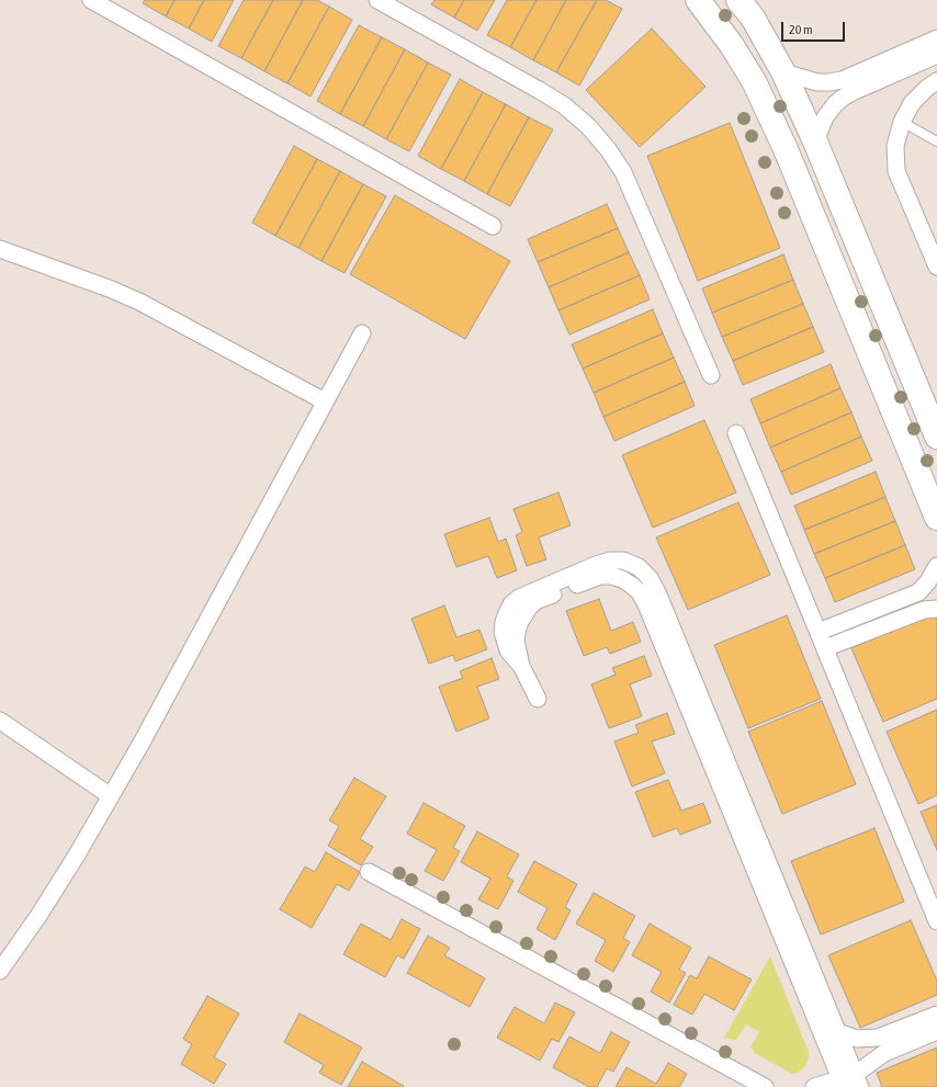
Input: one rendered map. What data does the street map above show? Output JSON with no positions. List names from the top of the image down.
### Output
{
  "scale_bar": "20 m"
}
